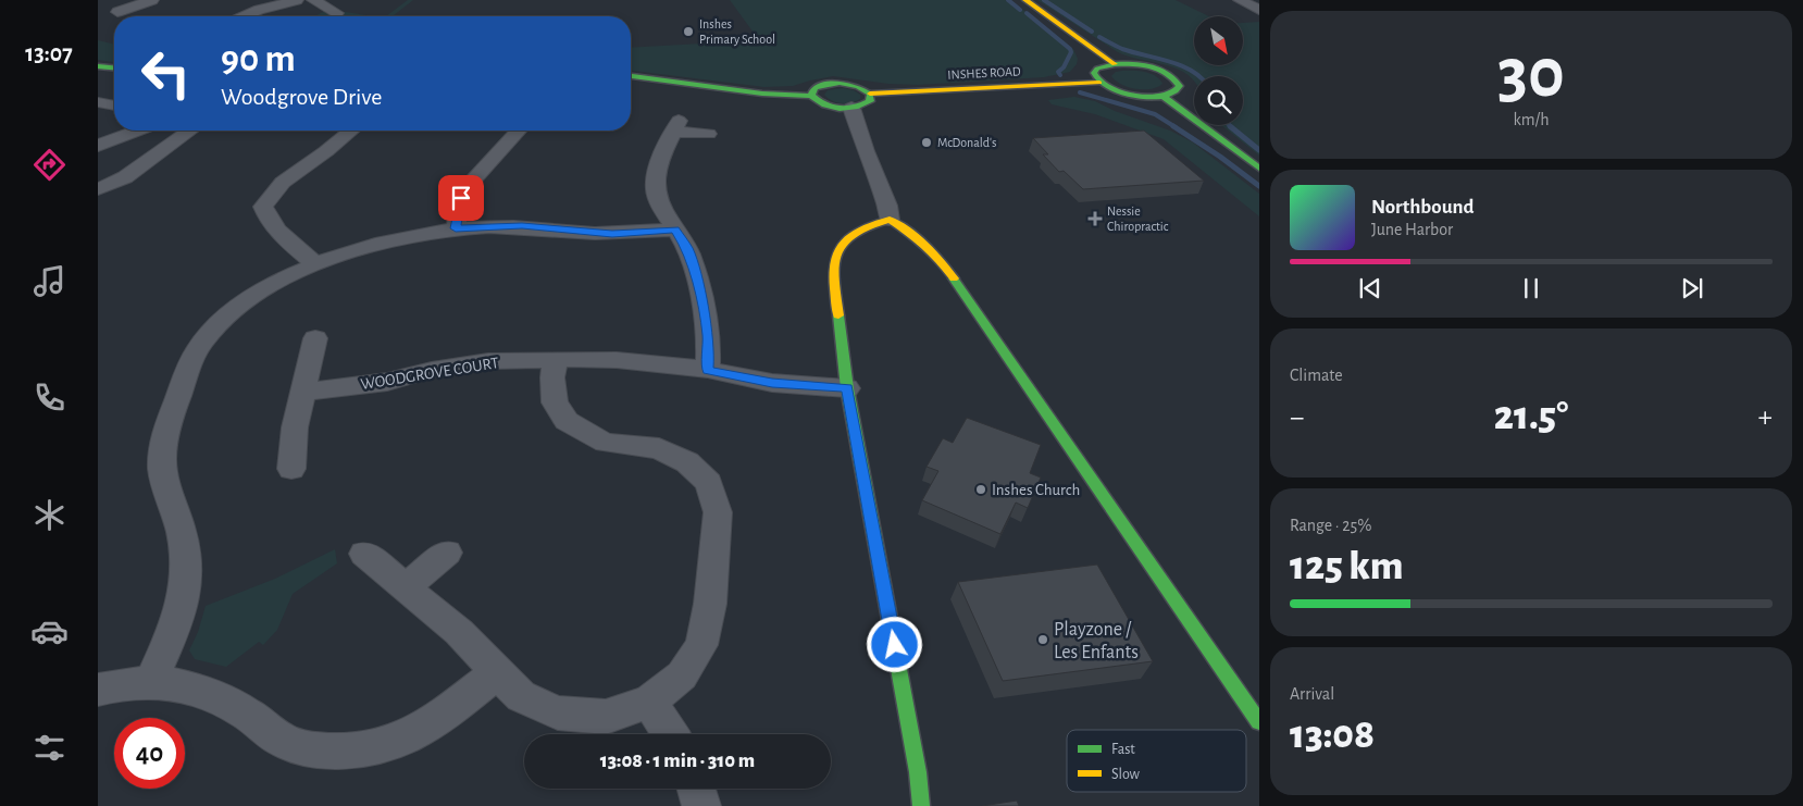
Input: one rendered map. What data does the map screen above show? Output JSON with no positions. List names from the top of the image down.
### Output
{
  "streets": {
    "street": ["INSHES ROAD", "WOODGROVE COURT"]
  },
  "places": {
    "other": [
      "Inshes Primary School",
      "McDonald's",
      "Inshes Church",
      "Playzone / Les Enfants"
    ],
    "health": ["Nessie Chiropractic"]
  },
  "legend": ["Fast", "Slow"],
  "north": "bottom right",
  "page": {
    "tabs": "13:07",
    "tile": [
      ["30", "km/h"],
      "Climate",
      ["Range · 25%", "125 km"],
      ["Arrival", "13:08"]
    ],
    "turn": ["90 m", "Woodgrove Drive"],
    "song": ["Northbound", "June Harbor"],
    "heat": ["−", "21.5°", "+"],
    "limit": "40",
    "trip": "13:08 · 1 min · 310 m"
  }
}
